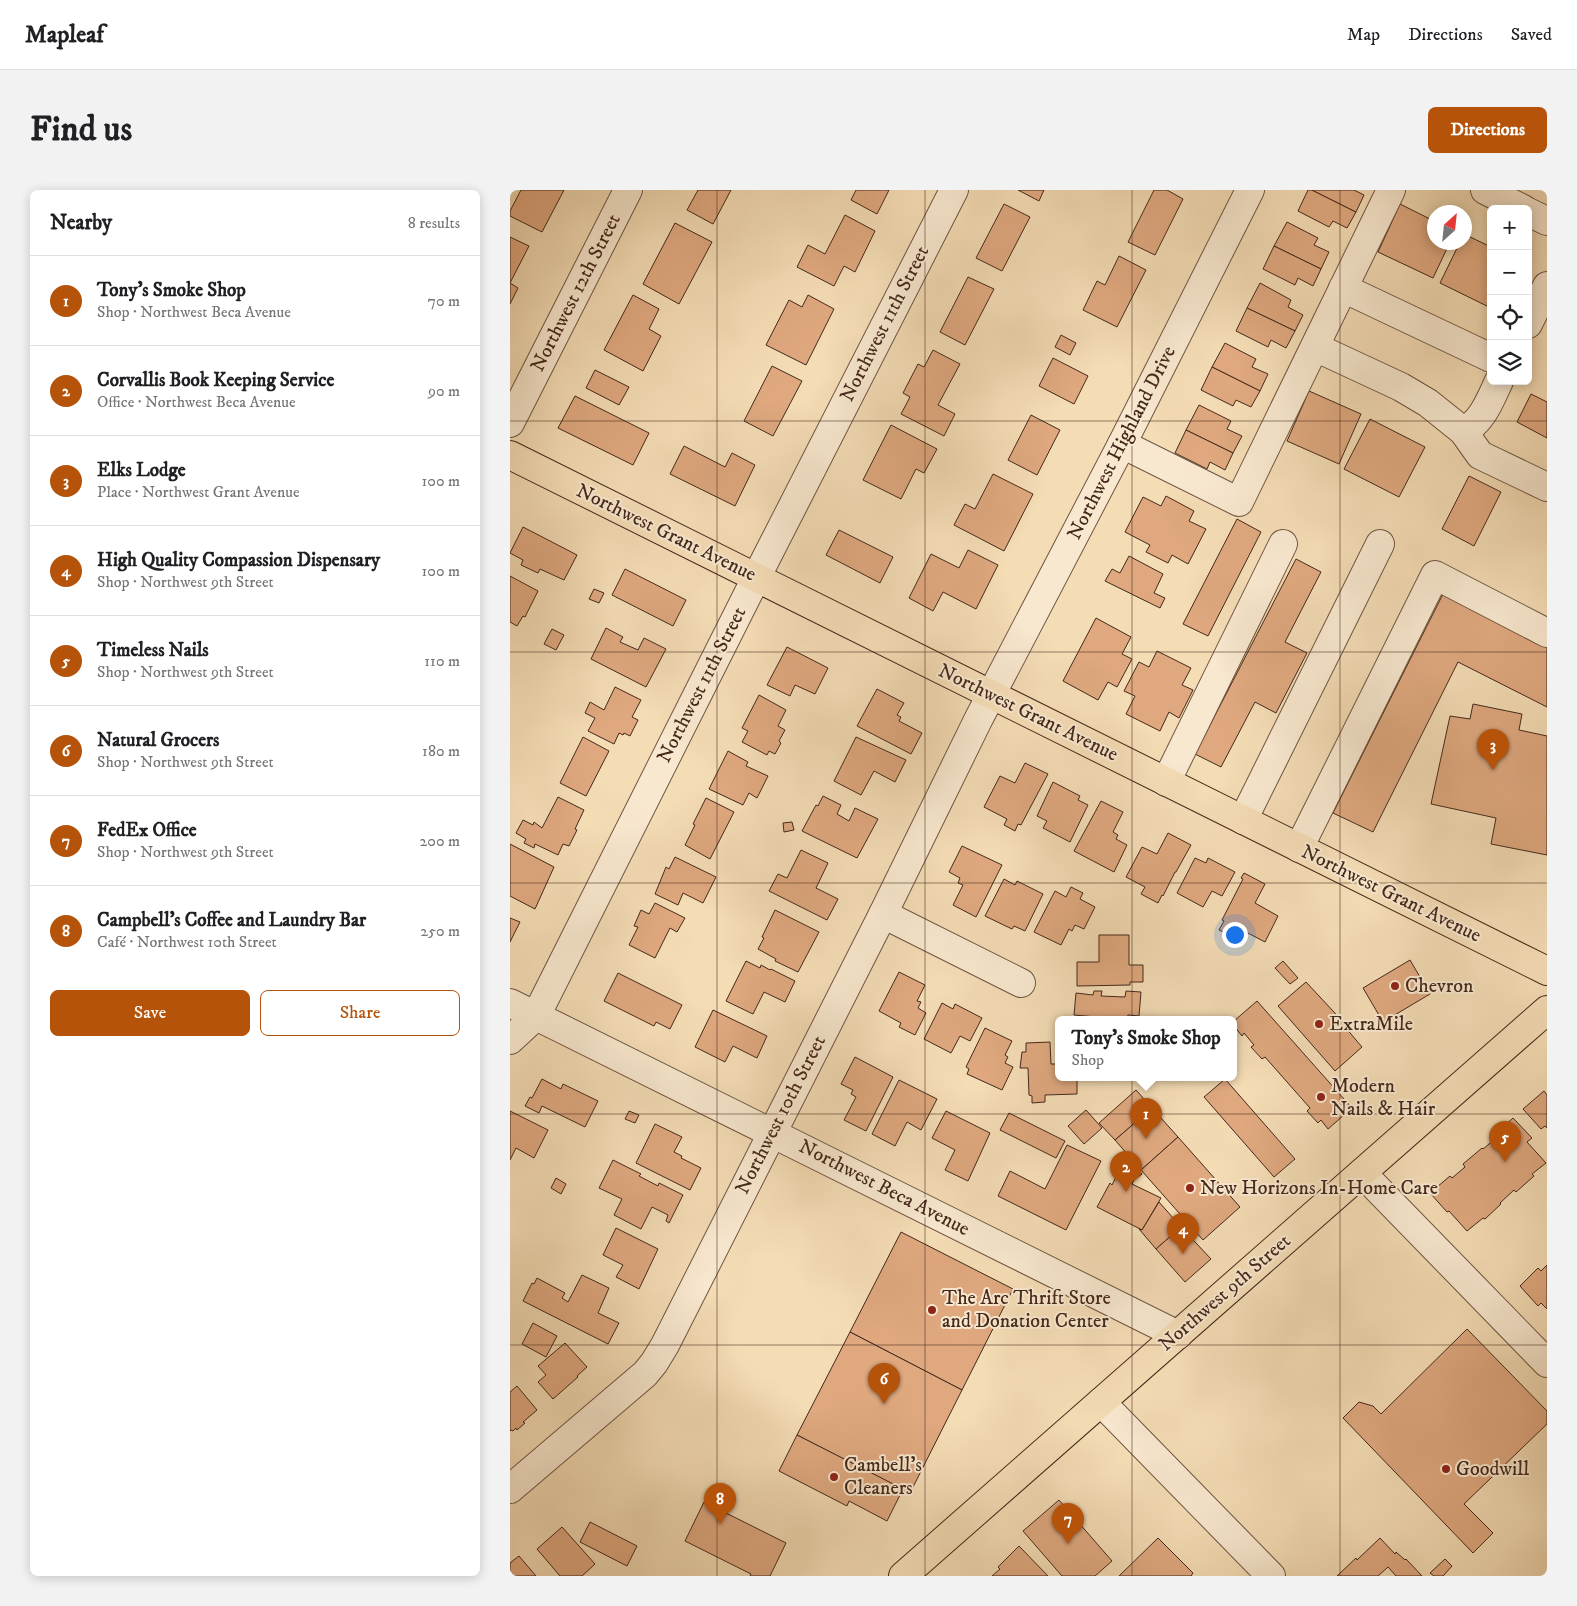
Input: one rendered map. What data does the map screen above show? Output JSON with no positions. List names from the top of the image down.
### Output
{
  "streets": {
    "main road": ["Northwest Grant Avenue", "Northwest 9th Street"],
    "street": [
      "Northwest 12th Street",
      "Northwest 11th Street",
      "Northwest Highland Drive",
      "Northwest 10th Street",
      "Northwest Beca Avenue"
    ]
  },
  "crossings": [
    ["Northwest 11th Street", "Northwest Grant Avenue"],
    ["Northwest 11th Street", "Northwest Beca Avenue"],
    ["Northwest Highland Drive", "Northwest Grant Avenue"],
    ["Northwest Highland Drive", "Northwest 10th Street"],
    ["Northwest Grant Avenue", "Northwest 10th Street"],
    ["Northwest 10th Street", "Northwest Beca Avenue"],
    ["Northwest Beca Avenue", "Northwest 9th Street"]
  ],
  "places": [
    "Chevron",
    "ExtraMile",
    "Modern Nails & Hair",
    "New Horizons In-Home Care",
    "The Arc Thrift Store and Donation Center",
    "Goodwill",
    "Cambell's Cleaners"
  ],
  "north": "top right",
  "page": {
    "header": "Mapleaf",
    "nav": ["Map", "Directions", "Saved"],
    "buttons": [
      "Directions",
      ["Save", "Share"]
    ],
    "title": "Find us",
    "heading": ["Nearby", "8 results"],
    "map_buttons": ["+", "−"],
    "list": [
      {
        "mark": "1",
        "name": "Tony's Smoke Shop",
        "note": "Shop · Northwest Beca Avenue",
        "value": "70 m"
      },
      {
        "mark": "2",
        "name": "Corvallis Book Keeping Service",
        "note": "Office · Northwest Beca Avenue",
        "value": "90 m"
      },
      {
        "mark": "3",
        "name": "Elks Lodge",
        "note": "Place · Northwest Grant Avenue",
        "value": "100 m"
      },
      {
        "mark": "4",
        "name": "High Quality Compassion Dispensary",
        "note": "Shop · Northwest 9th Street",
        "value": "100 m"
      },
      {
        "mark": "5",
        "name": "Timeless Nails",
        "note": "Shop · Northwest 9th Street",
        "value": "110 m"
      },
      {
        "mark": "6",
        "name": "Natural Grocers",
        "note": "Shop · Northwest 9th Street",
        "value": "180 m"
      },
      {
        "mark": "7",
        "name": "FedEx Office",
        "note": "Shop · Northwest 9th Street",
        "value": "200 m"
      },
      {
        "mark": "8",
        "name": "Campbell's Coffee and Laundry Bar",
        "note": "Café · Northwest 10th Street",
        "value": "250 m"
      }
    ],
    "pins": [
      "3",
      "1",
      "5",
      "2",
      "4",
      "6",
      "8",
      "7"
    ],
    "popup": ["Tony's Smoke Shop", "Shop"]
  }
}
